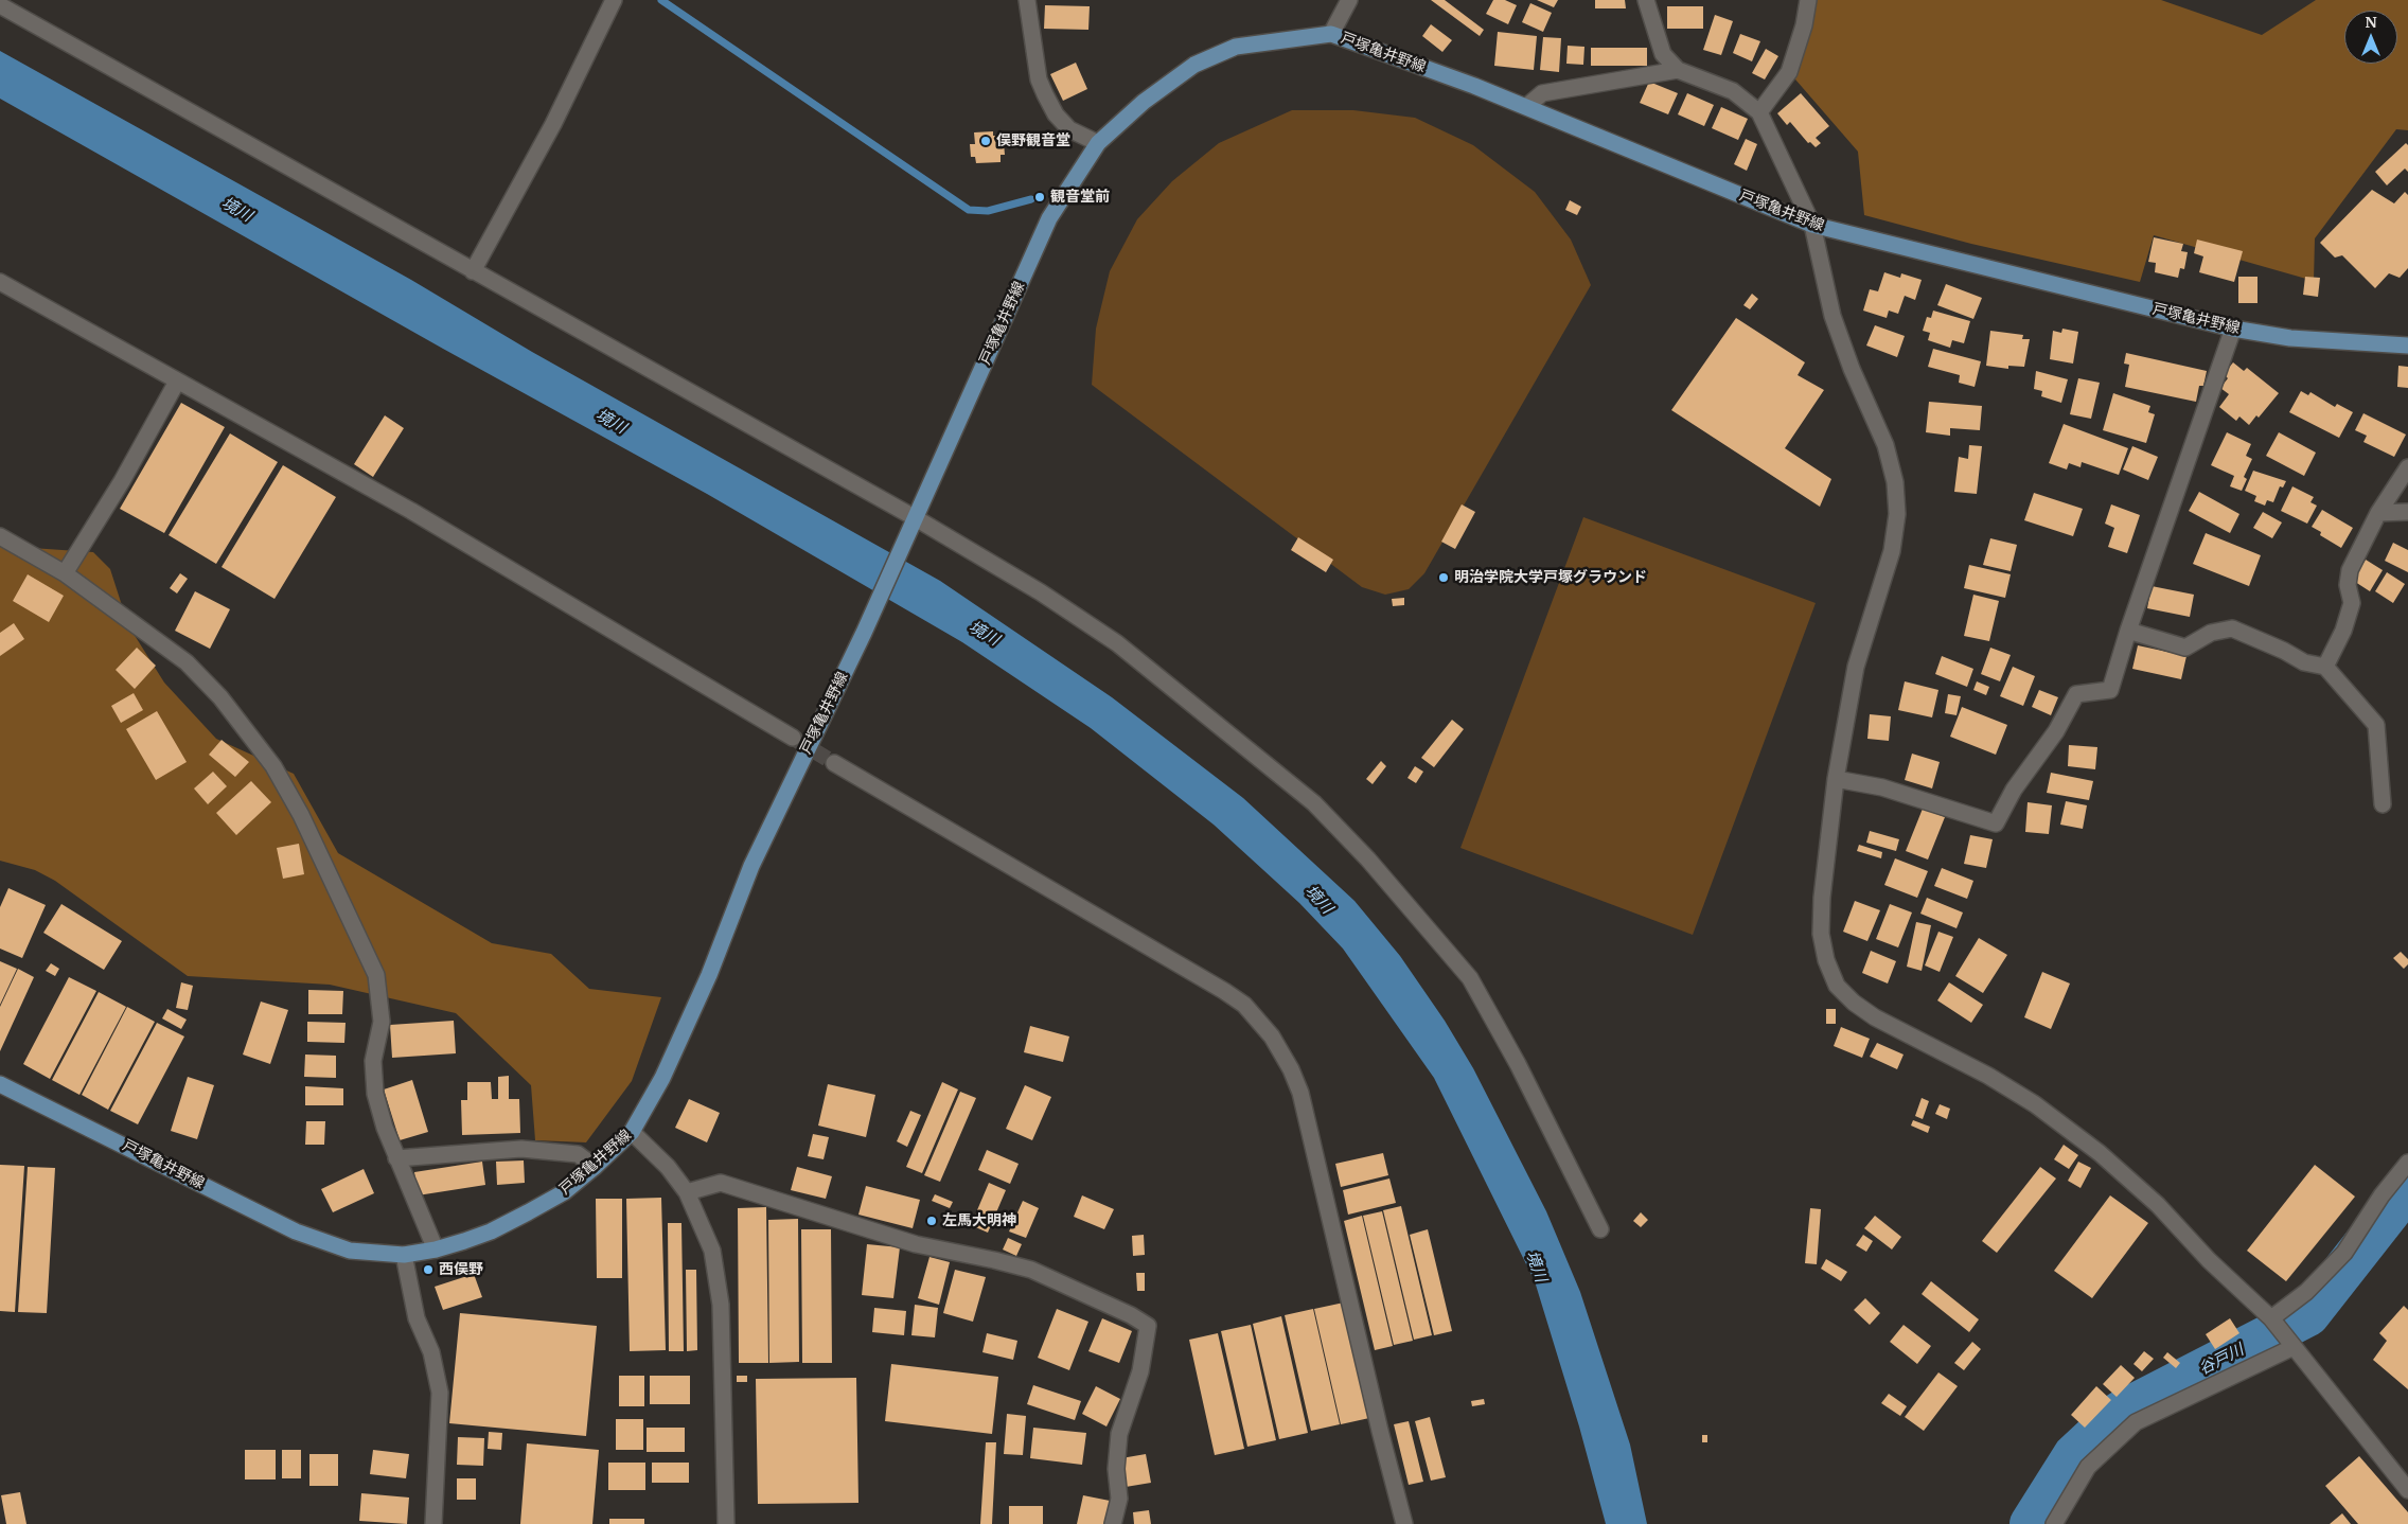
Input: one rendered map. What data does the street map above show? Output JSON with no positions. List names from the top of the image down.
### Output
{
  "streets": {
    "main road": ["戸塚亀井野線"]
  },
  "water": ["境川", "谷戸川"],
  "places": [
    "俣野観音堂",
    "観音堂前",
    "明治学院大学戸塚グラウンド",
    "左馬大明神",
    "西俣野"
  ],
  "north": "top"
}
